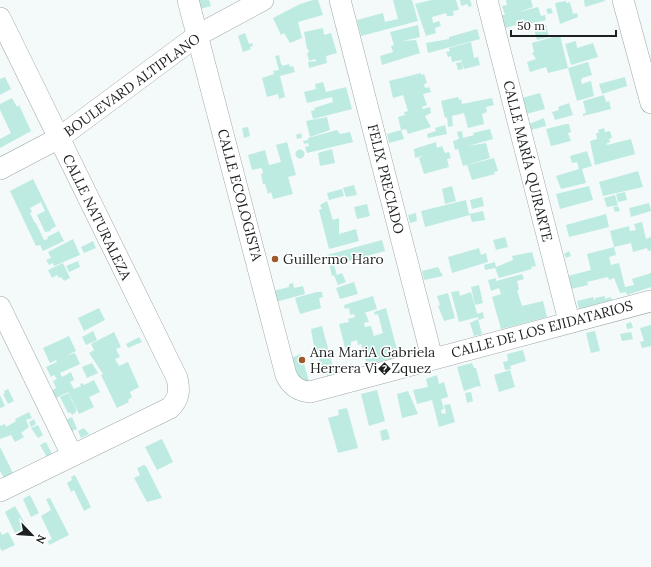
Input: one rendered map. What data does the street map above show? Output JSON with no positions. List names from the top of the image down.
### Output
{
  "streets": {
    "street": [
      "BOULEVARD ALTIPLANO",
      "CALLE MARÍA QUIRARTE",
      "FELIX PRECIADO",
      "CALLE ECOLOGISTA",
      "CALLE NATURALEZA",
      "CALLE DE LOS EJIDATARIOS"
    ]
  },
  "crossings": [
    ["BOULEVARD ALTIPLANO", "CALLE ECOLOGISTA"],
    ["BOULEVARD ALTIPLANO", "CALLE NATURALEZA"],
    ["CALLE MARÍA QUIRARTE", "CALLE DE LOS EJIDATARIOS"],
    ["FELIX PRECIADO", "CALLE DE LOS EJIDATARIOS"],
    ["CALLE ECOLOGISTA", "CALLE DE LOS EJIDATARIOS"]
  ],
  "places": ["Guillermo Haro", "Ana MariA Gabriela Herrera Vi�Zquez"],
  "scale_bar": "50 m",
  "north": "bottom right"
}
